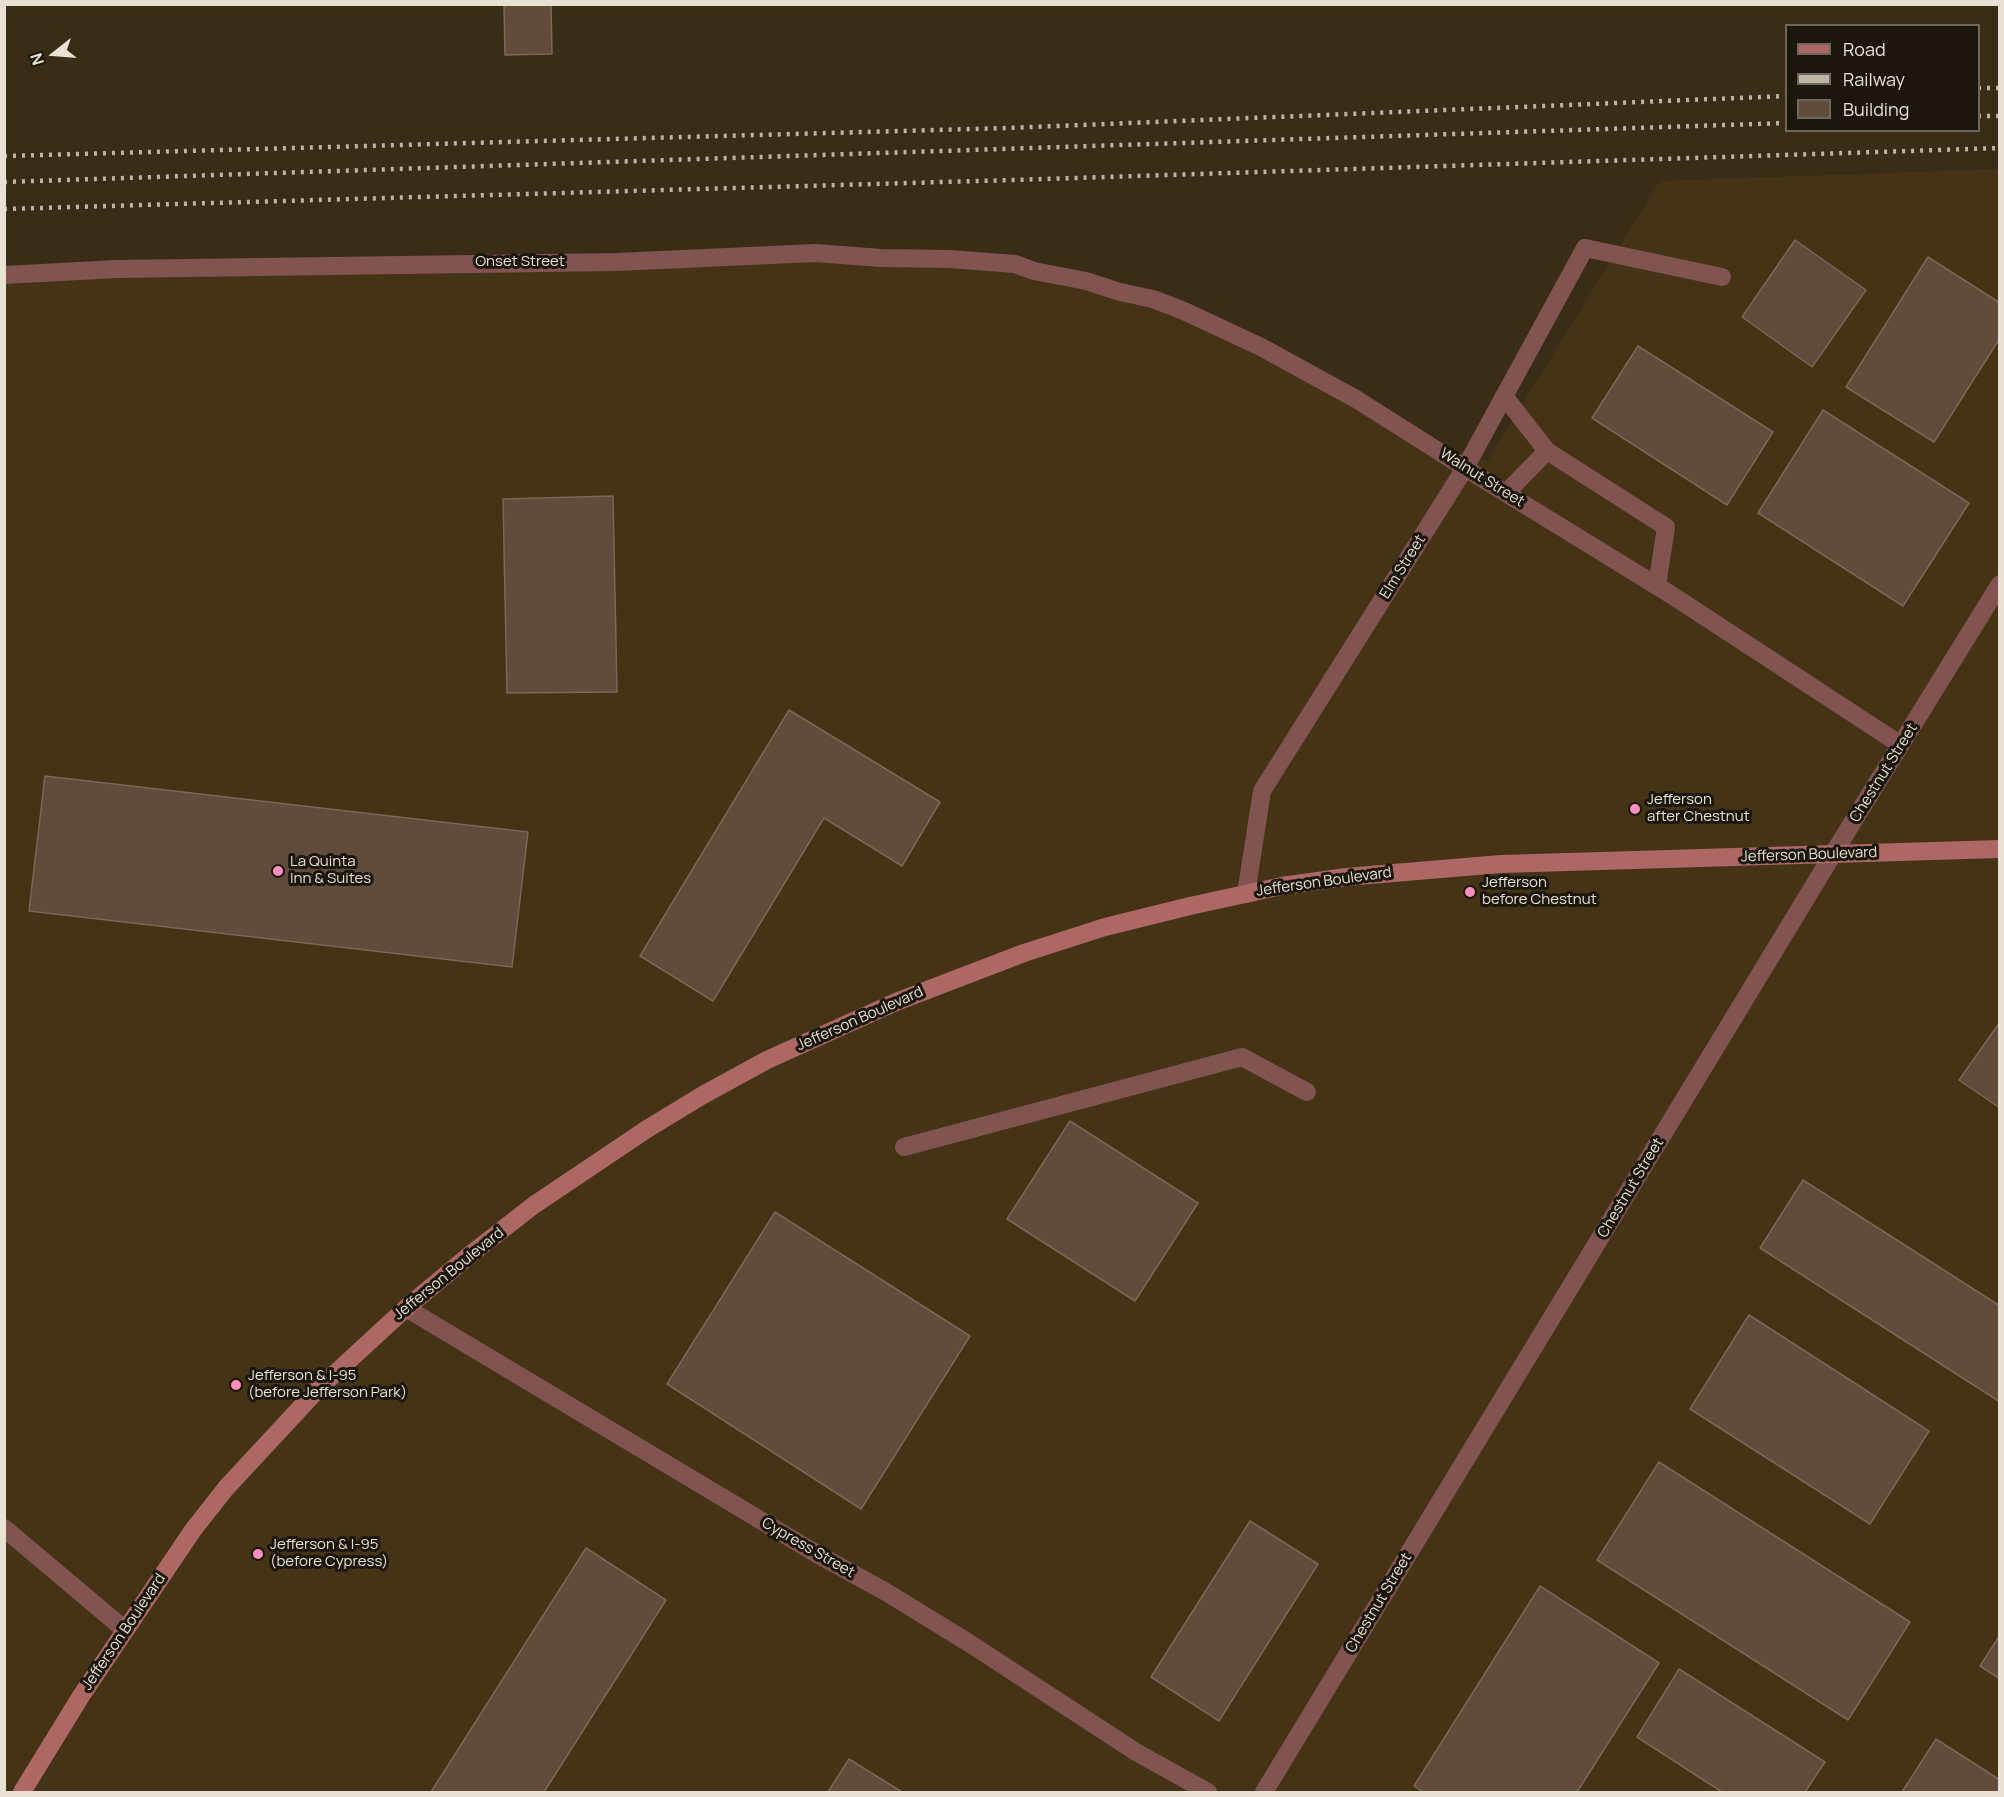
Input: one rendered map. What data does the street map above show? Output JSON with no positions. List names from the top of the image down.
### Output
{
  "streets": {
    "main road": ["Jefferson Boulevard"],
    "street": [
      "Onset Street",
      "Walnut Street",
      "Elm Street",
      "Chestnut Street",
      "Cypress Street"
    ]
  },
  "crossings": [
    ["Onset Street", "Walnut Street"],
    ["Walnut Street", "Elm Street"],
    ["Walnut Street", "Chestnut Street"],
    ["Elm Street", "Jefferson Boulevard"],
    ["Chestnut Street", "Jefferson Boulevard"],
    ["Jefferson Boulevard", "Cypress Street"]
  ],
  "places": [
    "Jefferson after Chestnut",
    "La Quinta Inn & Suites",
    "Jefferson before Chestnut",
    "Jefferson & I-95 (before Jefferson Park)",
    "Jefferson & I-95 (before Cypress)"
  ],
  "legend": ["Road", "Railway", "Building"],
  "north": "left"
}
